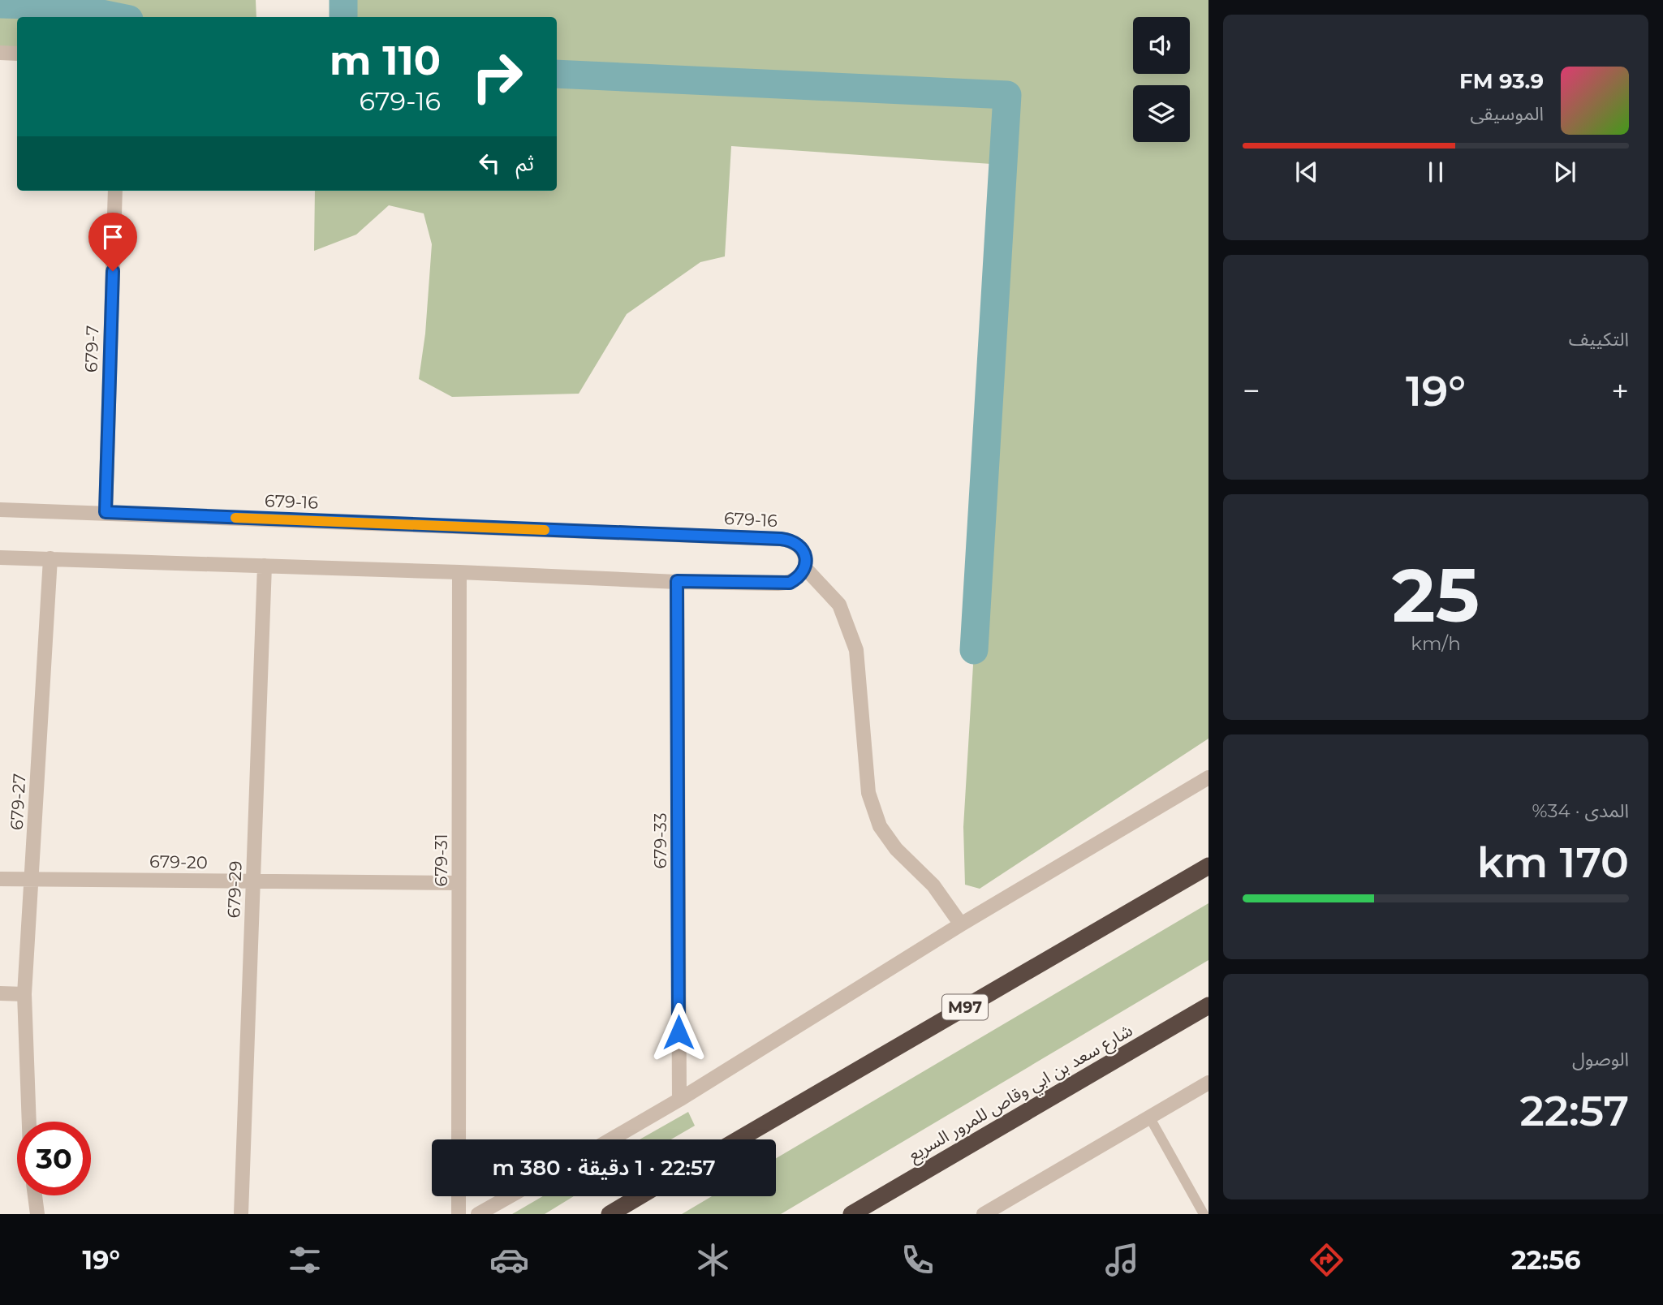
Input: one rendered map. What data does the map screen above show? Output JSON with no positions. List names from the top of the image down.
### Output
{
  "streets": {
    "highway": ["M97", "شارع سعد بن ابي وقاص للمرور السريع"],
    "street": [
      "679-7",
      "679-16",
      "679-27",
      "679-33",
      "679-31",
      "679-20",
      "679-29"
    ]
  },
  "crossings": [
    ["679-7", "679-16"],
    ["679-27", "679-20"],
    ["679-31", "679-20"],
    ["679-20", "679-29"]
  ],
  "page": {
    "turn": ["110 m", "679-16"],
    "song": ["93.9 FM", "الموسيقى"],
    "then": "ثم",
    "tile": [
      "التكييف",
      ["25", "km/h"],
      ["المدى · 34%", "170 km"],
      ["الوصول", "22:57"]
    ],
    "heat": ["−", "19°", "+"],
    "limit": "30",
    "trip": "22:57 · 1 دقيقة · 380 m",
    "tabs": ["22:56", "19°"]
  }
}
